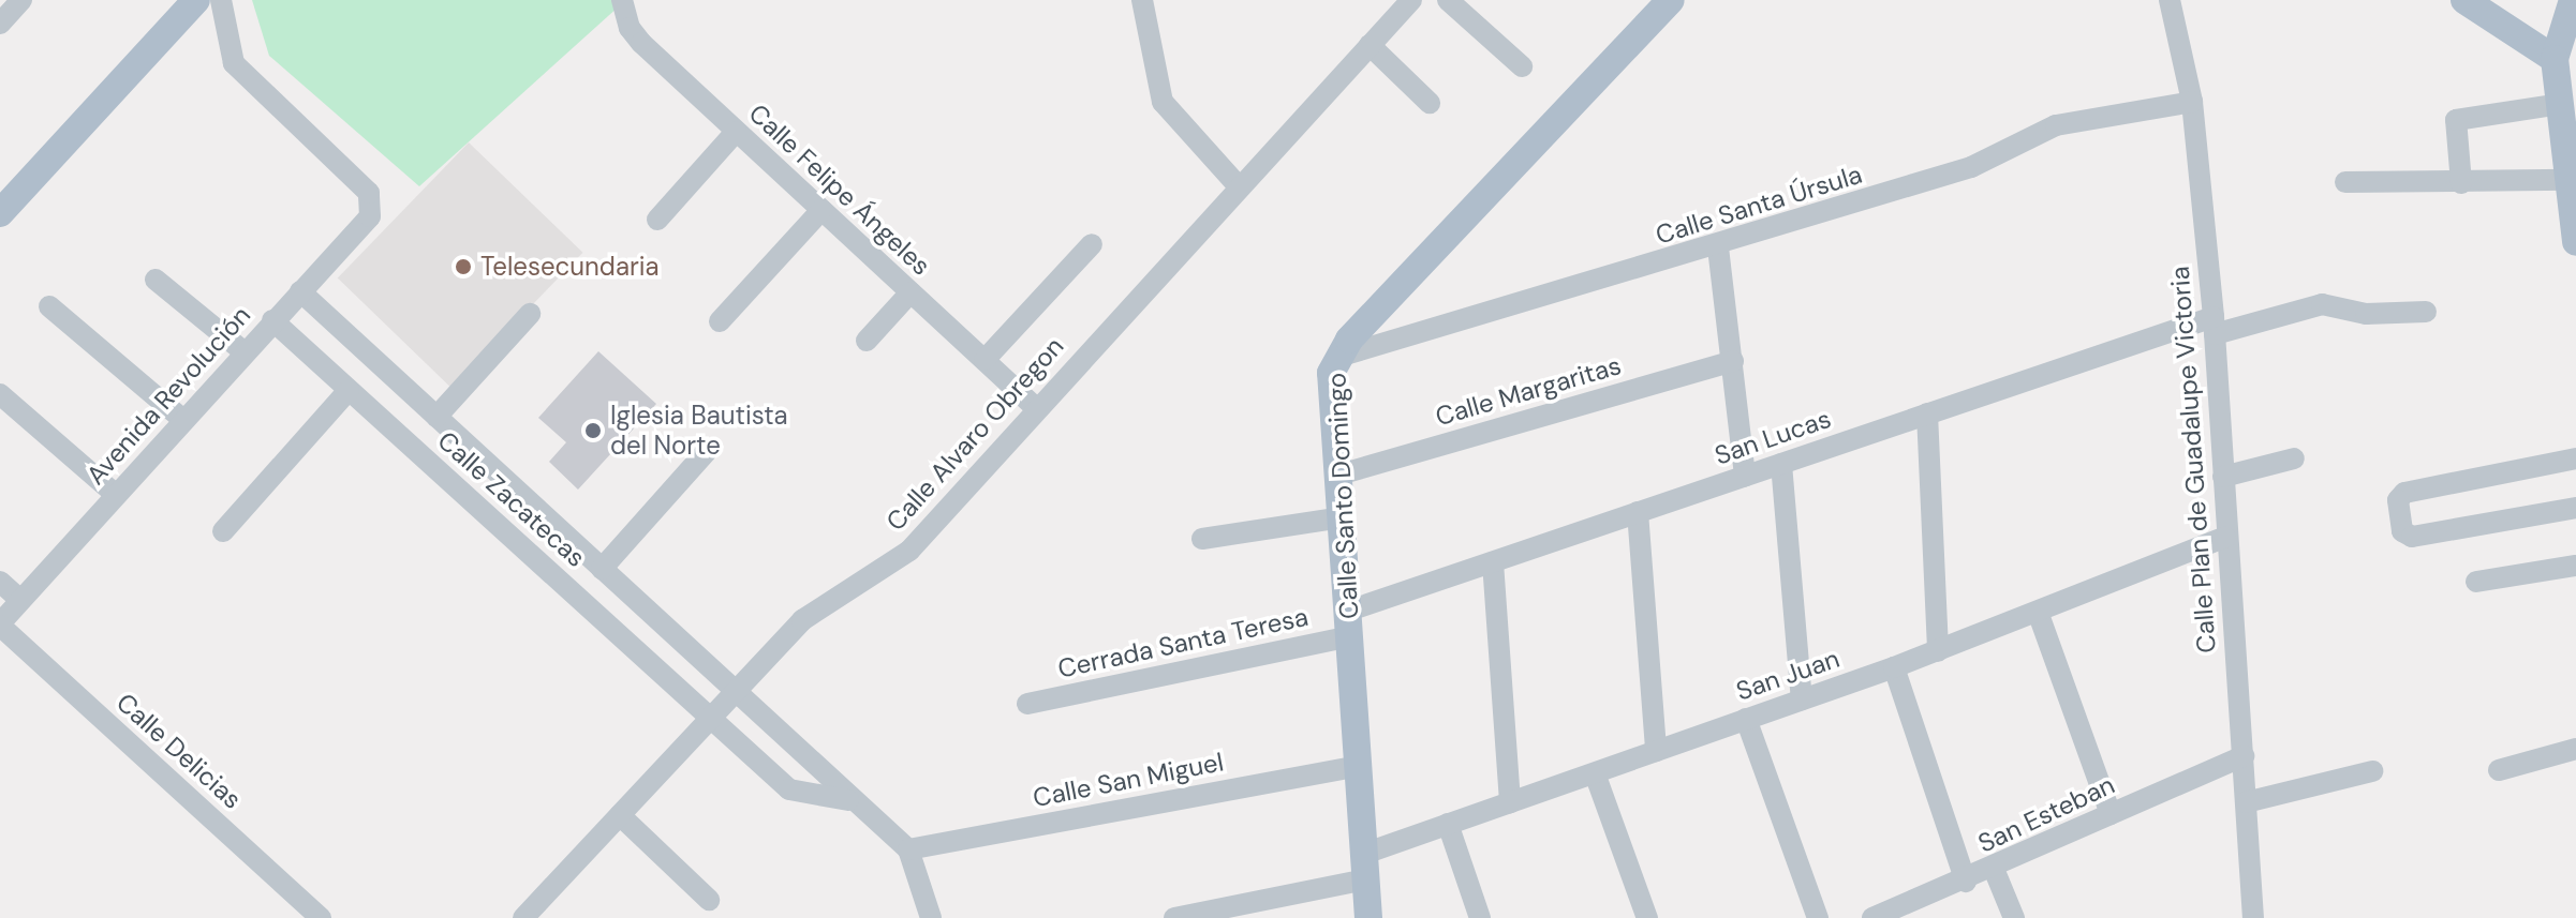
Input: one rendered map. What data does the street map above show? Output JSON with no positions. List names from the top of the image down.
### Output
{
  "streets": {
    "main road": ["Calle Santo Domingo"],
    "street": [
      "Calle Felipe Ángeles",
      "Calle Santa Úrsula",
      "Calle Margaritas",
      "Avenida Revolución",
      "Calle Alvaro Obregon",
      "San Lucas",
      "Calle Plan de Guadalupe Victoria",
      "Calle Zacatecas",
      "Cerrada Santa Teresa",
      "San Juan",
      "Calle Delicias",
      "Calle San Miguel",
      "San Esteban"
    ]
  },
  "crossings": [
    ["Calle Felipe Ángeles", "Calle Alvaro Obregon"],
    ["Calle Santa Úrsula", "Calle Plan de Guadalupe Victoria"],
    ["Calle Santa Úrsula", "Calle Santo Domingo"],
    ["Calle Margaritas", "Calle Santo Domingo"],
    ["Avenida Revolución", "Calle Zacatecas"],
    ["Avenida Revolución", "Calle Delicias"],
    ["Calle Alvaro Obregon", "Calle Zacatecas"],
    ["San Lucas", "Calle Plan de Guadalupe Victoria"],
    ["San Lucas", "Calle Santo Domingo"],
    ["San Lucas", "Cerrada Santa Teresa"],
    ["Calle Plan de Guadalupe Victoria", "San Juan"],
    ["Calle Plan de Guadalupe Victoria", "San Esteban"],
    ["Calle Santo Domingo", "Cerrada Santa Teresa"],
    ["Calle Santo Domingo", "San Juan"],
    ["Calle Santo Domingo", "Calle San Miguel"],
    ["Calle Zacatecas", "Calle San Miguel"]
  ],
  "places": ["Telesecundaria", "Iglesia Bautista del Norte"]
}
